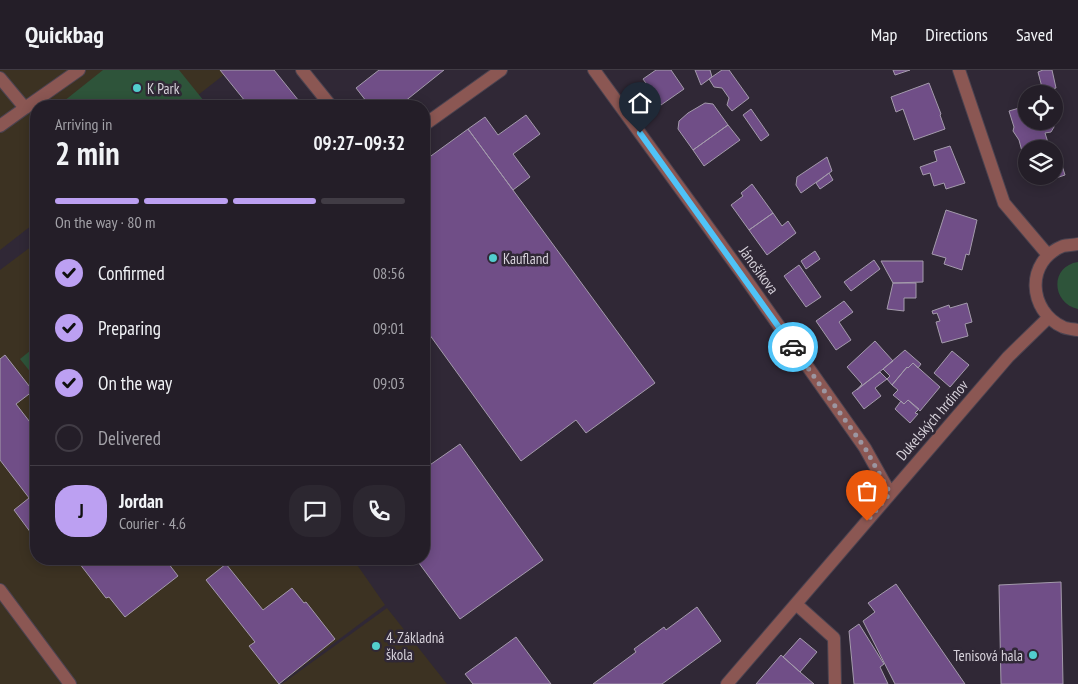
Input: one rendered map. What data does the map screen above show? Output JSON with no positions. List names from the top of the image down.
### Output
{
  "streets": {
    "street": ["Jánošíkova", "Dukelských hrdinov"]
  },
  "crossings": [
    ["Jánošíkova", "Dukelských hrdinov"]
  ],
  "places": [
    "K Park",
    "Kaufland",
    "4. Základná škola",
    "Tenisová hala"
  ],
  "page": {
    "header": "Quickbag",
    "nav": ["Map", "Directions", "Saved"],
    "heading": ["2 min", "Arriving in", "09:27–09:32"],
    "panel": ["Jordan", "Courier · 4.6"],
    "bar": "On the way · 80 m",
    "list": [
      ["Confirmed", "08:56"],
      ["Preparing", "09:01"],
      ["On the way", "09:03"],
      "Delivered"
    ],
    "round": "J"
  }
}
